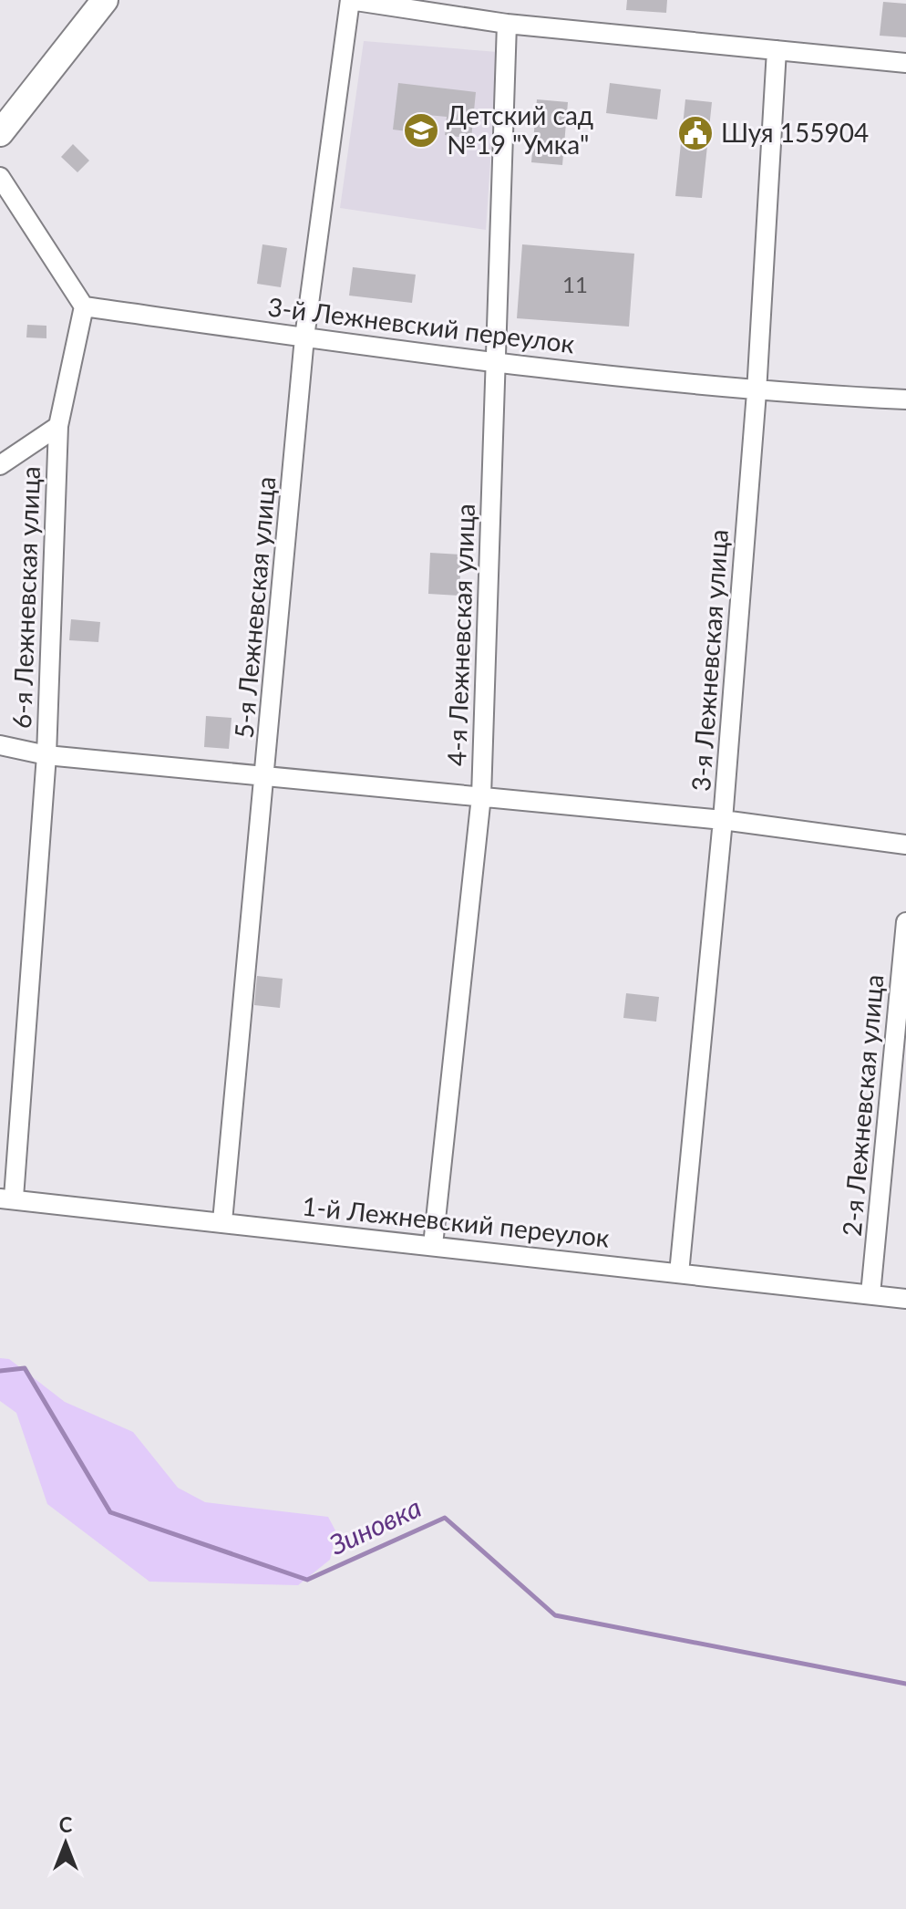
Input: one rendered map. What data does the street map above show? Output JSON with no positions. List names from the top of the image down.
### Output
{
  "streets": {
    "street": [
      "3-й Лежневский переулок",
      "6-я Лежневская улица",
      "5-я Лежневская улица",
      "4-я Лежневская улица",
      "3-я Лежневская улица",
      "2-я Лежневская улица",
      "1-й Лежневский переулок"
    ]
  },
  "crossings": [
    ["3-й Лежневский переулок", "6-я Лежневская улица"],
    ["3-й Лежневский переулок", "5-я Лежневская улица"],
    ["3-й Лежневский переулок", "4-я Лежневская улица"],
    ["3-й Лежневский переулок", "3-я Лежневская улица"],
    ["6-я Лежневская улица", "1-й Лежневский переулок"],
    ["5-я Лежневская улица", "1-й Лежневский переулок"],
    ["4-я Лежневская улица", "1-й Лежневский переулок"],
    ["3-я Лежневская улица", "1-й Лежневский переулок"],
    ["2-я Лежневская улица", "1-й Лежневский переулок"]
  ],
  "water": ["Зиновка"],
  "places": {
    "school or university": ["Детский сад №19 \"Умка\""],
    "public building": ["Шуя 155904"]
  },
  "house_numbers": ["11"],
  "north": "top"
}
